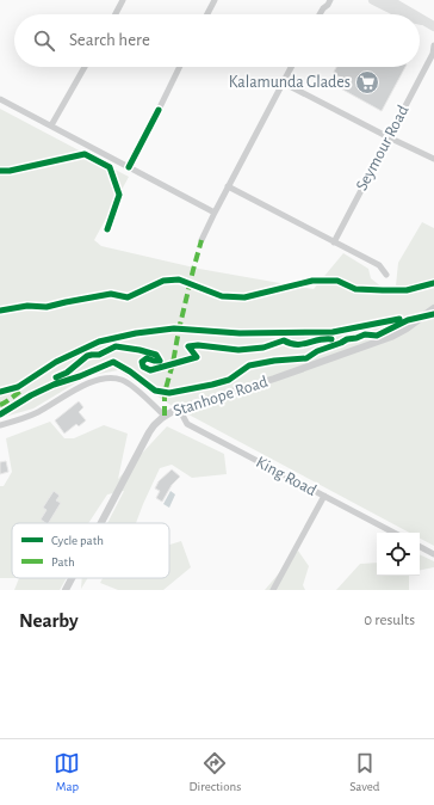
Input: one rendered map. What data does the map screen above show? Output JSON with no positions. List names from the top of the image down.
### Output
{
  "streets": {
    "street": ["Seymour Road", "Stanhope Road", "King Road"]
  },
  "crossings": [
    ["Stanhope Road", "King Road"]
  ],
  "places": {
    "supermarket": ["Kalamunda Glades"]
  },
  "legend": ["Cycle path", "Path"],
  "page": {
    "search": "Search here",
    "heading": ["Nearby", "0 results"],
    "nav": ["Map", "Directions", "Saved"]
  }
}
